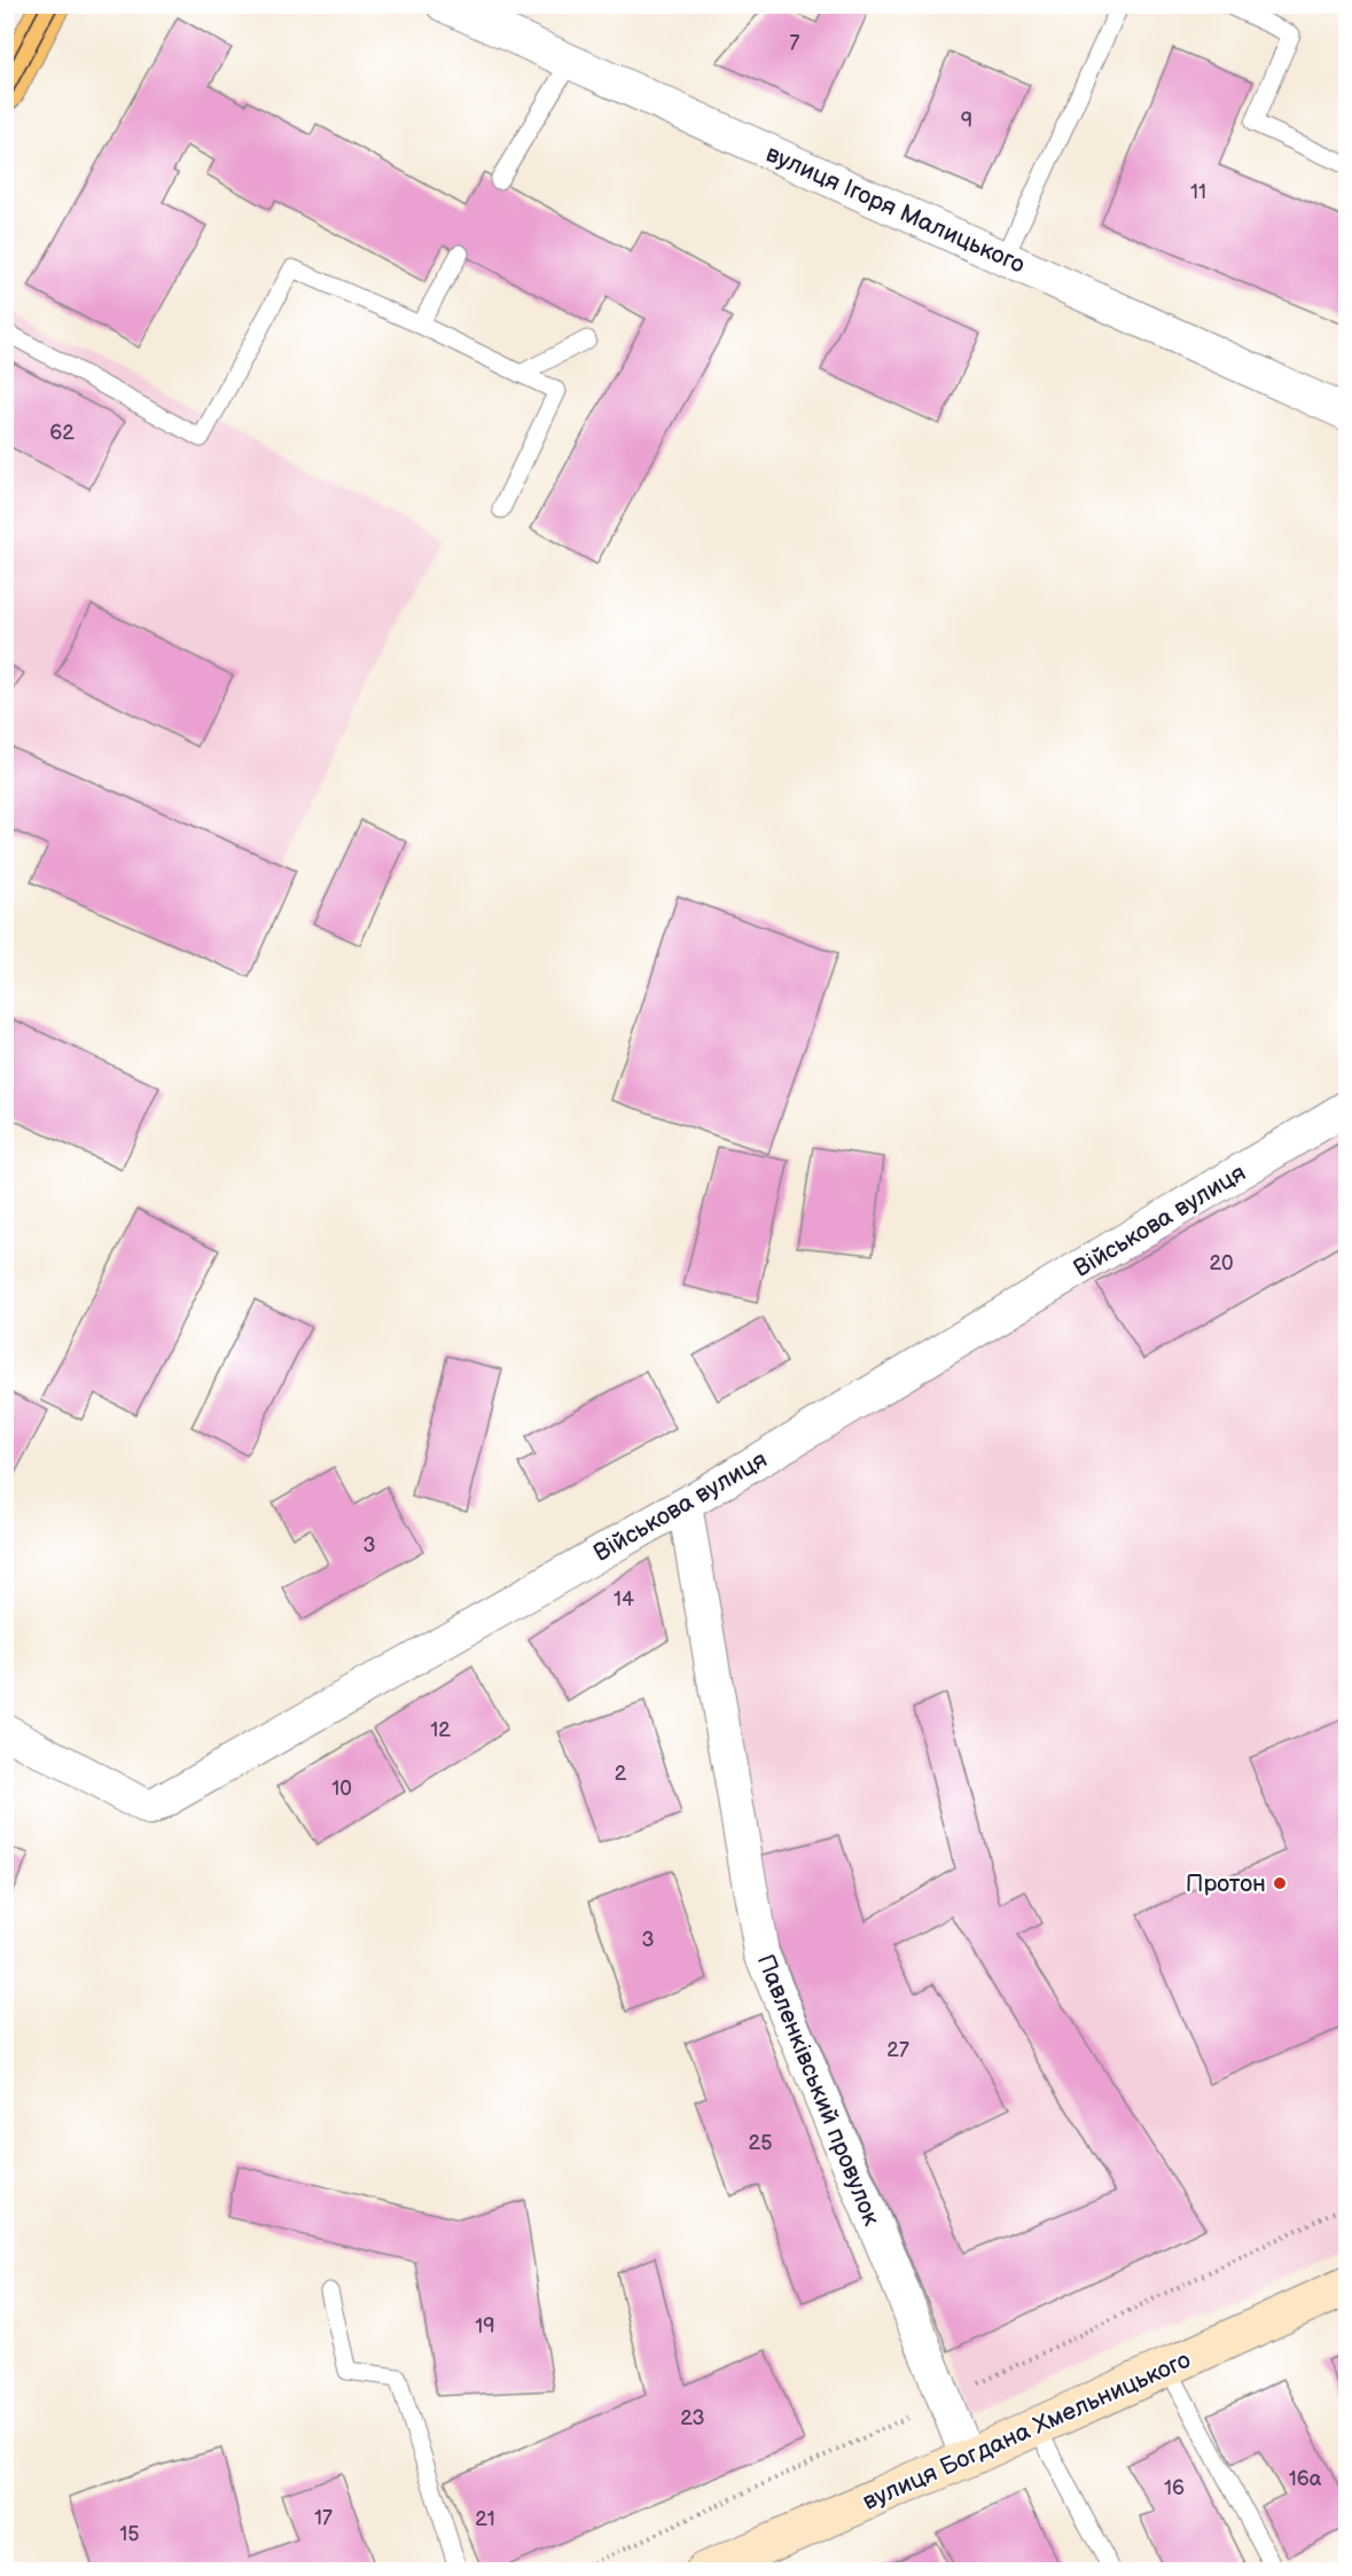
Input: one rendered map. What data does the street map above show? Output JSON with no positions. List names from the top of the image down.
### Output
{
  "streets": {
    "main road": ["вулиця Богдана Хмельницького"],
    "street": ["вулиця Ігоря Малицького", "Військова вулиця", "Павленківський провулок"]
  },
  "crossings": [
    ["Військова вулиця", "Павленківський провулок"],
    ["Павленківський провулок", "вулиця Богдана Хмельницького"]
  ],
  "places": ["Протон"],
  "house_numbers": [
    "7",
    "9",
    "11",
    "62",
    "20",
    "3",
    "14",
    "12",
    "2",
    "10",
    "3",
    "27",
    "25",
    "19",
    "23",
    "16а",
    "16",
    "17",
    "21",
    "15"
  ]
}
